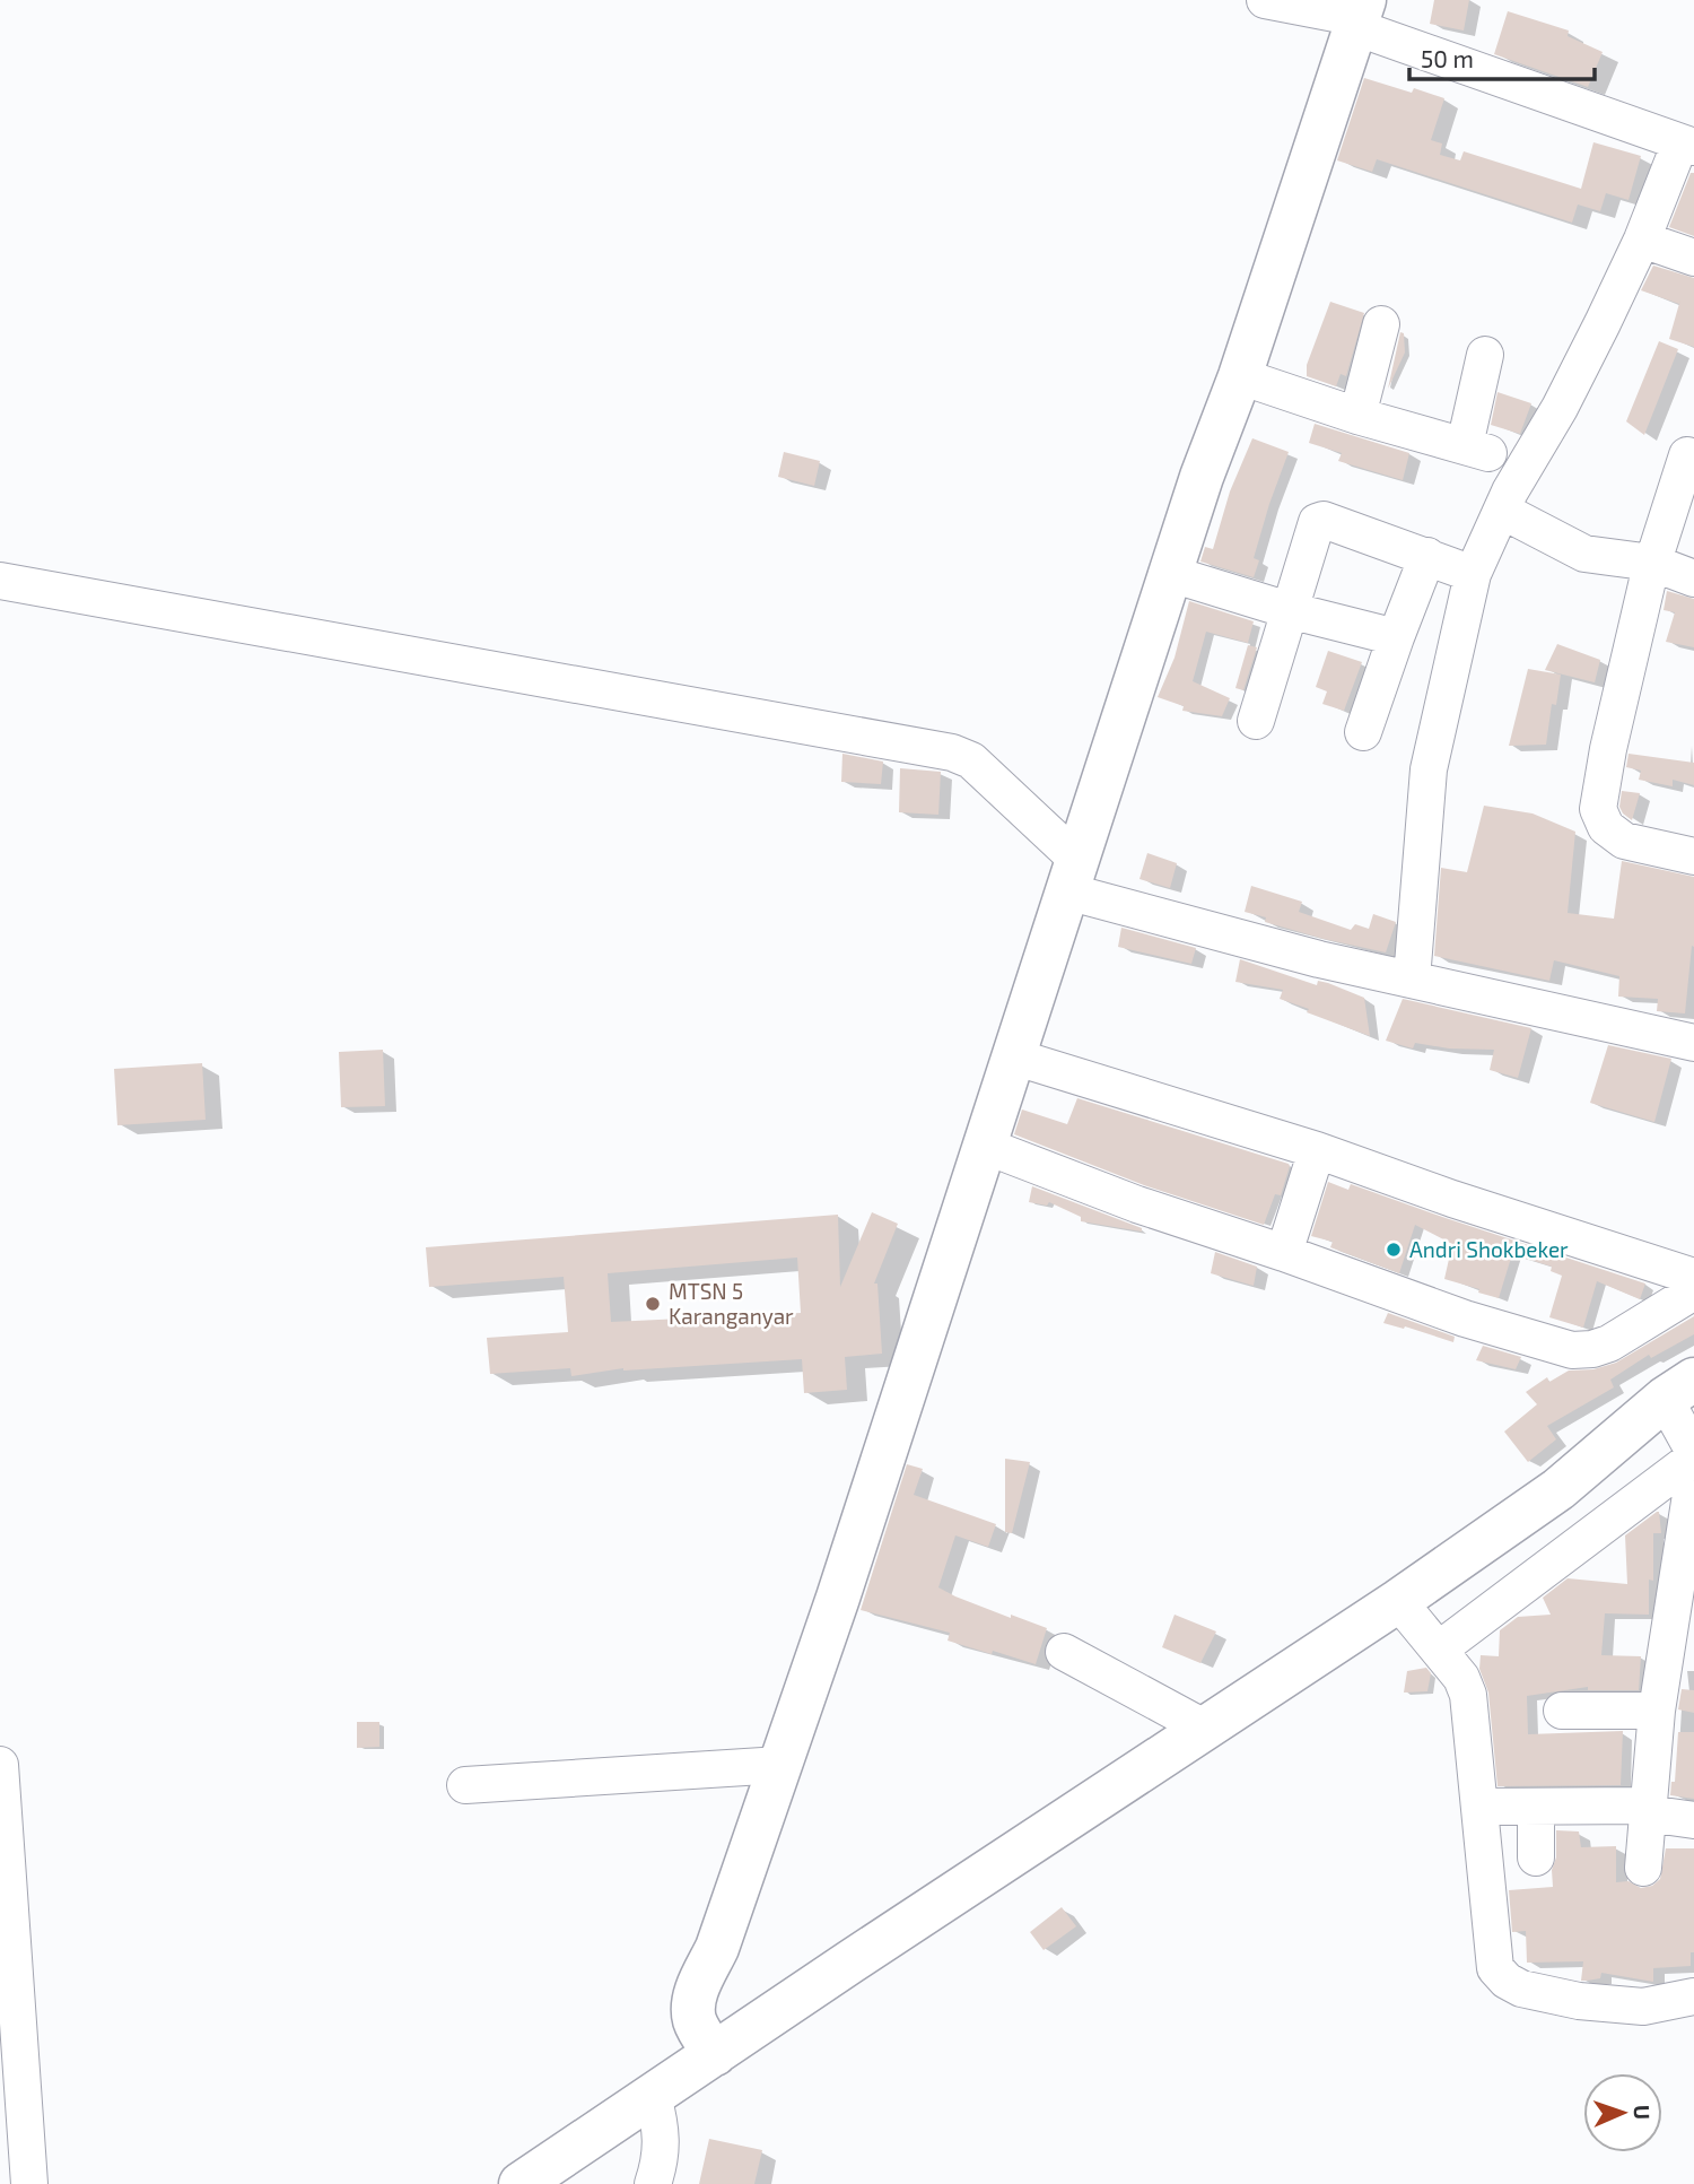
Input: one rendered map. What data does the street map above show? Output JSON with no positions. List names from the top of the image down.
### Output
{
  "places": ["Andri Shokbeker", "MTSN 5 Karanganyar"],
  "scale_bar": "50 m",
  "north": "right"
}
